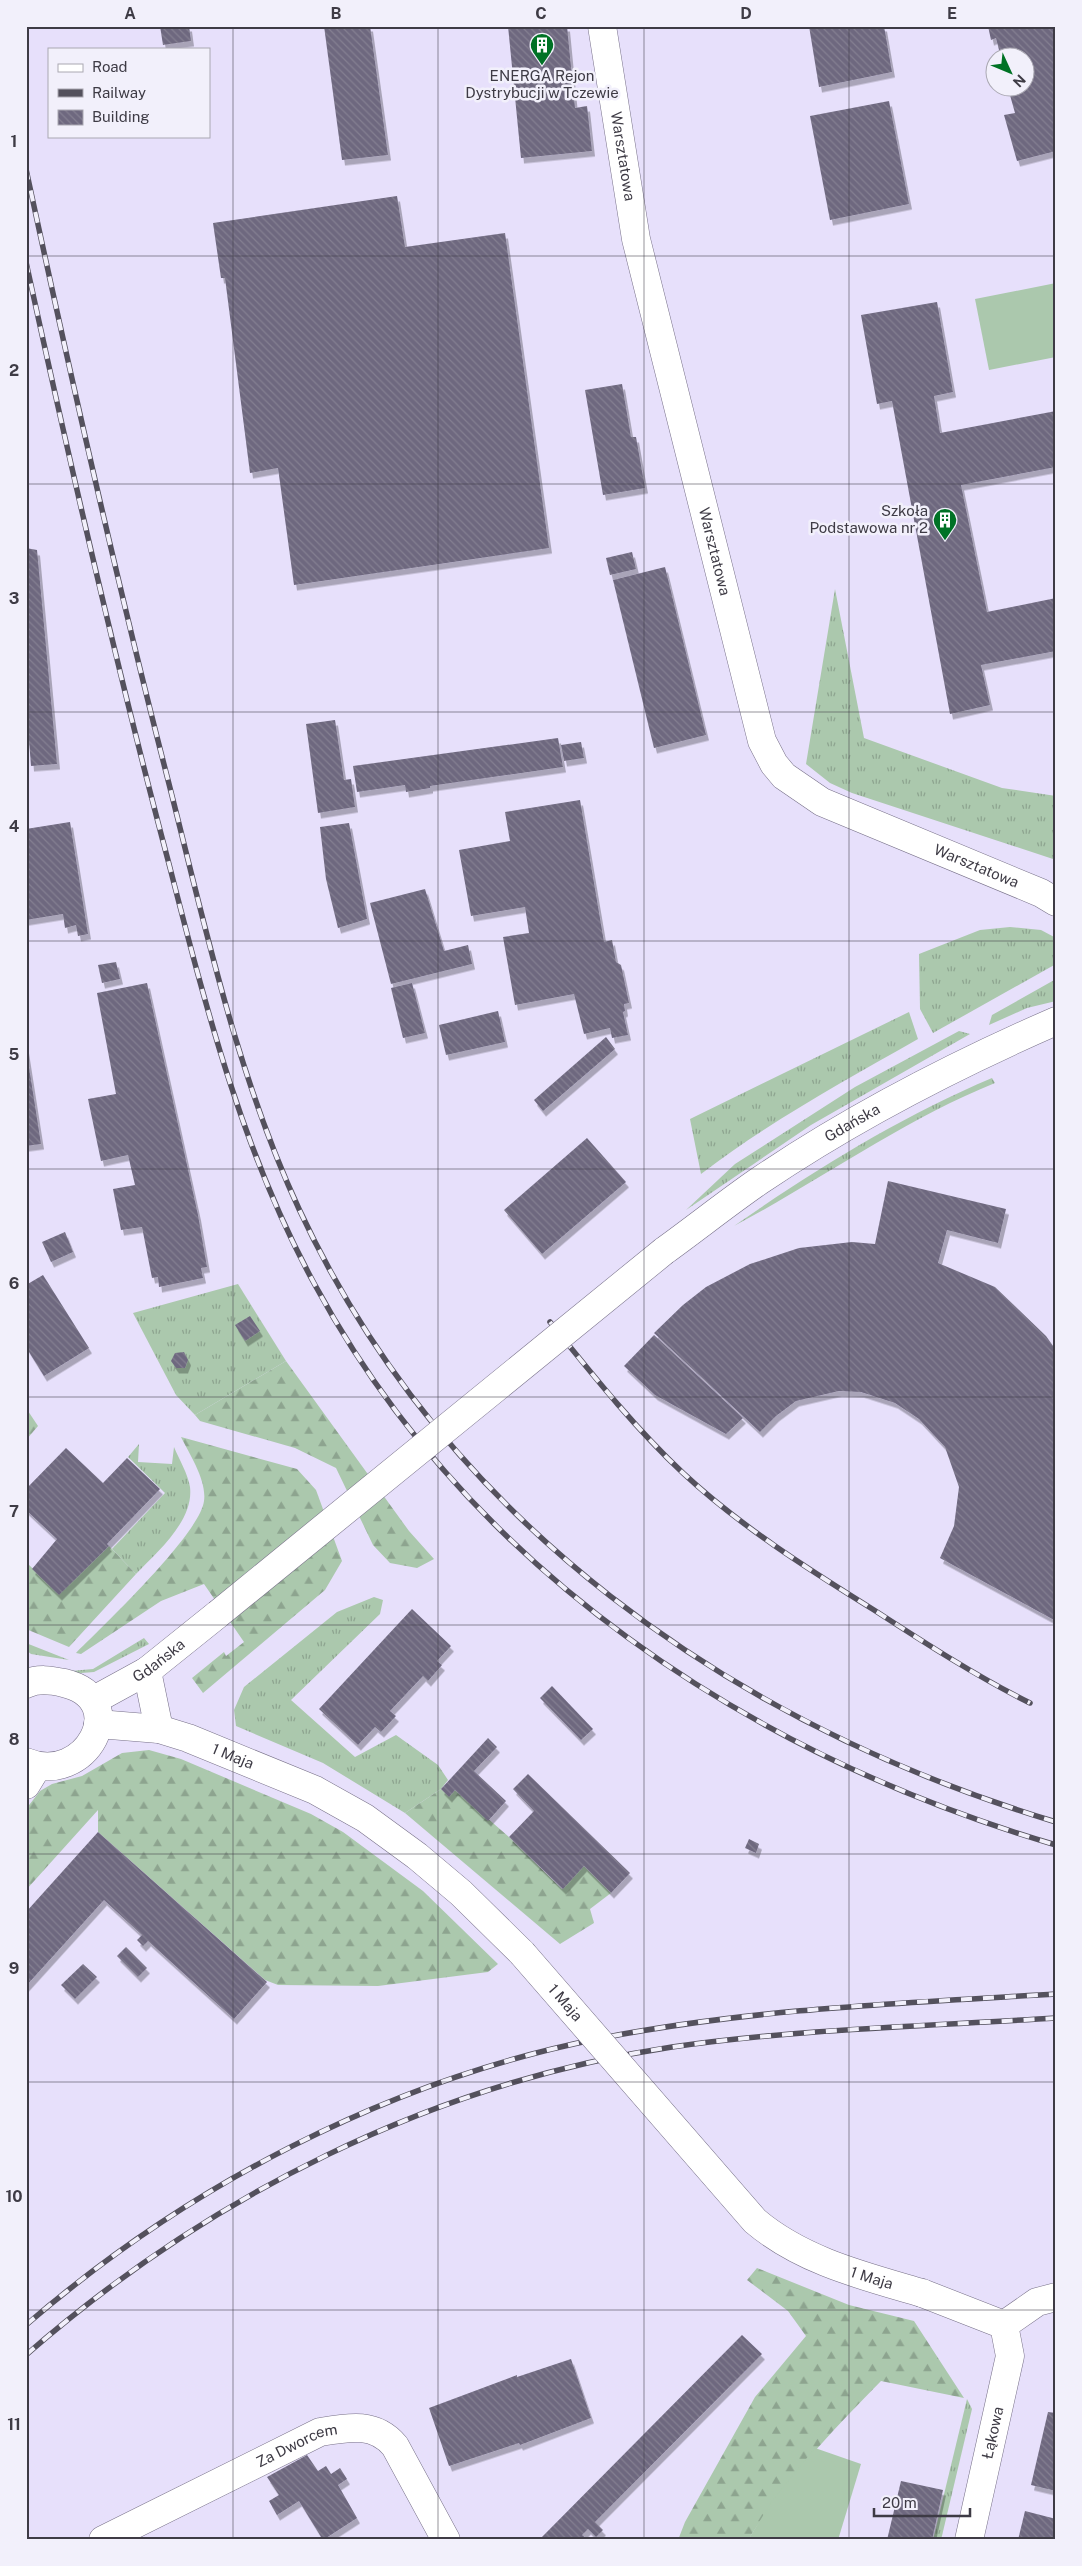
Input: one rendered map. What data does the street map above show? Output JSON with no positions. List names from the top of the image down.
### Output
{
  "streets": {
    "street": [
      "Warsztatowa",
      "Gdańska",
      "1 Maja",
      "Łąkowa",
      "Za Dworcem"
    ]
  },
  "crossings": [
    ["Gdańska", "1 Maja"],
    ["1 Maja", "Łąkowa"]
  ],
  "places": {
    "building": ["ENERGA Rejon Dystrybucji w Tczewie", "Szkoła Podstawowa nr 2"]
  },
  "legend": ["Road", "Railway", "Building"],
  "scale_bar": "20 m",
  "north": "bottom right",
  "grid": {
    "columns": [
      "A",
      "B",
      "C",
      "D",
      "E"
    ],
    "rows": [
      "1",
      "2",
      "3",
      "4",
      "5",
      "6",
      "7",
      "8",
      "9",
      "10",
      "11"
    ]
  }
}
